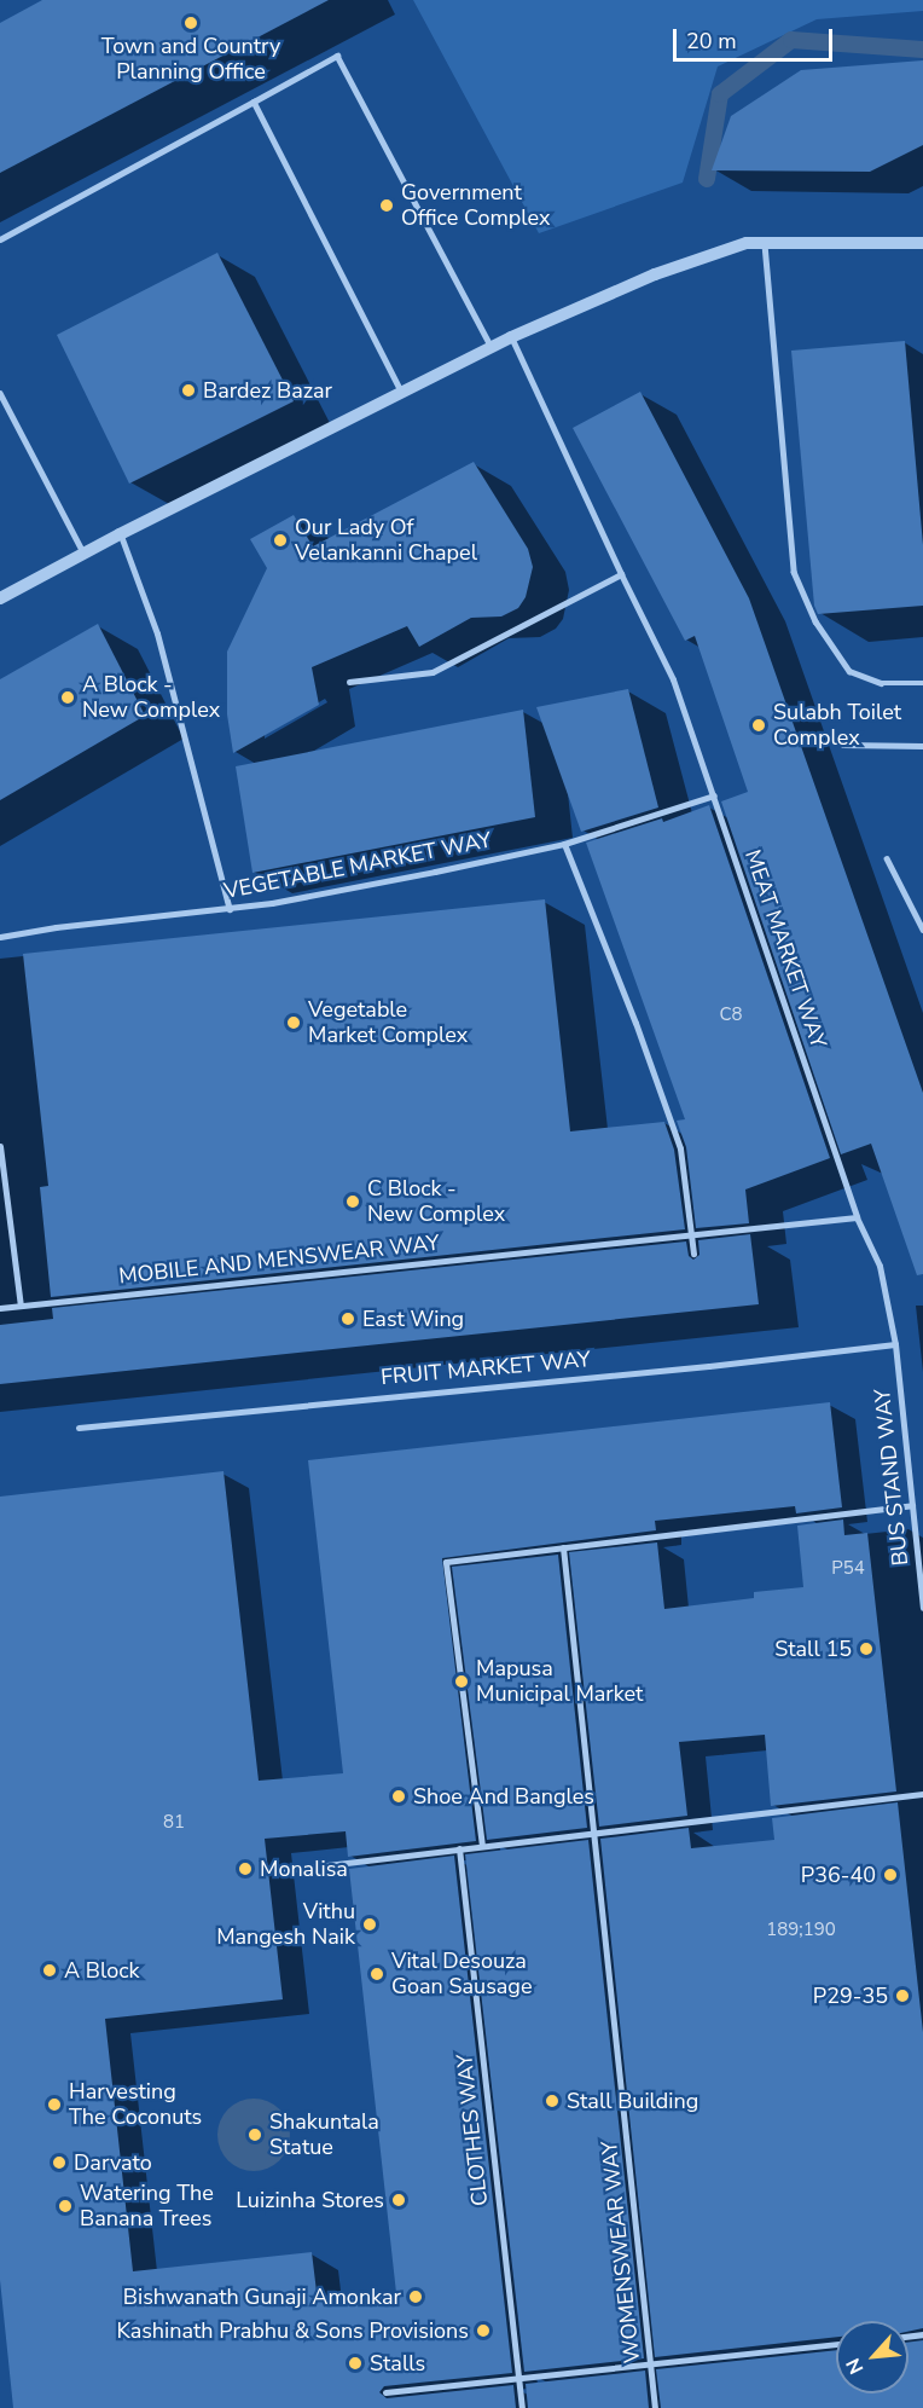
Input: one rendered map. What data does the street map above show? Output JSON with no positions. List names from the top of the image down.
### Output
{
  "streets": {
    "street": [
      "VEGETABLE MARKET WAY",
      "MEAT MARKET WAY",
      "MOBILE AND MENSWEAR WAY",
      "FRUIT MARKET WAY",
      "BUS STAND WAY",
      "CLOTHES WAY",
      "WOMENSWEAR WAY"
    ]
  },
  "crossings": [
    ["VEGETABLE MARKET WAY", "MEAT MARKET WAY"],
    ["MEAT MARKET WAY", "MOBILE AND MENSWEAR WAY"],
    ["MEAT MARKET WAY", "FRUIT MARKET WAY"],
    ["MEAT MARKET WAY", "BUS STAND WAY"],
    ["FRUIT MARKET WAY", "BUS STAND WAY"]
  ],
  "places": [
    "Town and Country Planning Office",
    "Government Office Complex",
    "Bardez Bazar",
    "Our Lady Of Velankanni Chapel",
    "A Block - New Complex",
    "Sulabh Toilet Complex",
    "Vegetable Market Complex",
    "C Block - New Complex",
    "East Wing",
    "Stall 15",
    "Mapusa Municipal Market",
    "Shoe And Bangles",
    "Monalisa",
    "P36-40",
    "Vithu Mangesh Naik",
    "A Block",
    "Vital Desouza Goan Sausage",
    "P29-35",
    "Stall Building",
    "Harvesting The Coconuts",
    "Shakuntala Statue",
    "Darvato",
    "Luizinha Stores",
    "Watering The Banana Trees",
    "Bishwanath Gunaji Amonkar",
    "Kashinath Prabhu & Sons Provisions",
    "Stalls"
  ],
  "house_numbers": [
    "C8",
    "P54",
    "81",
    "189;190"
  ],
  "scale_bar": "20 m",
  "north": "bottom left"
}
